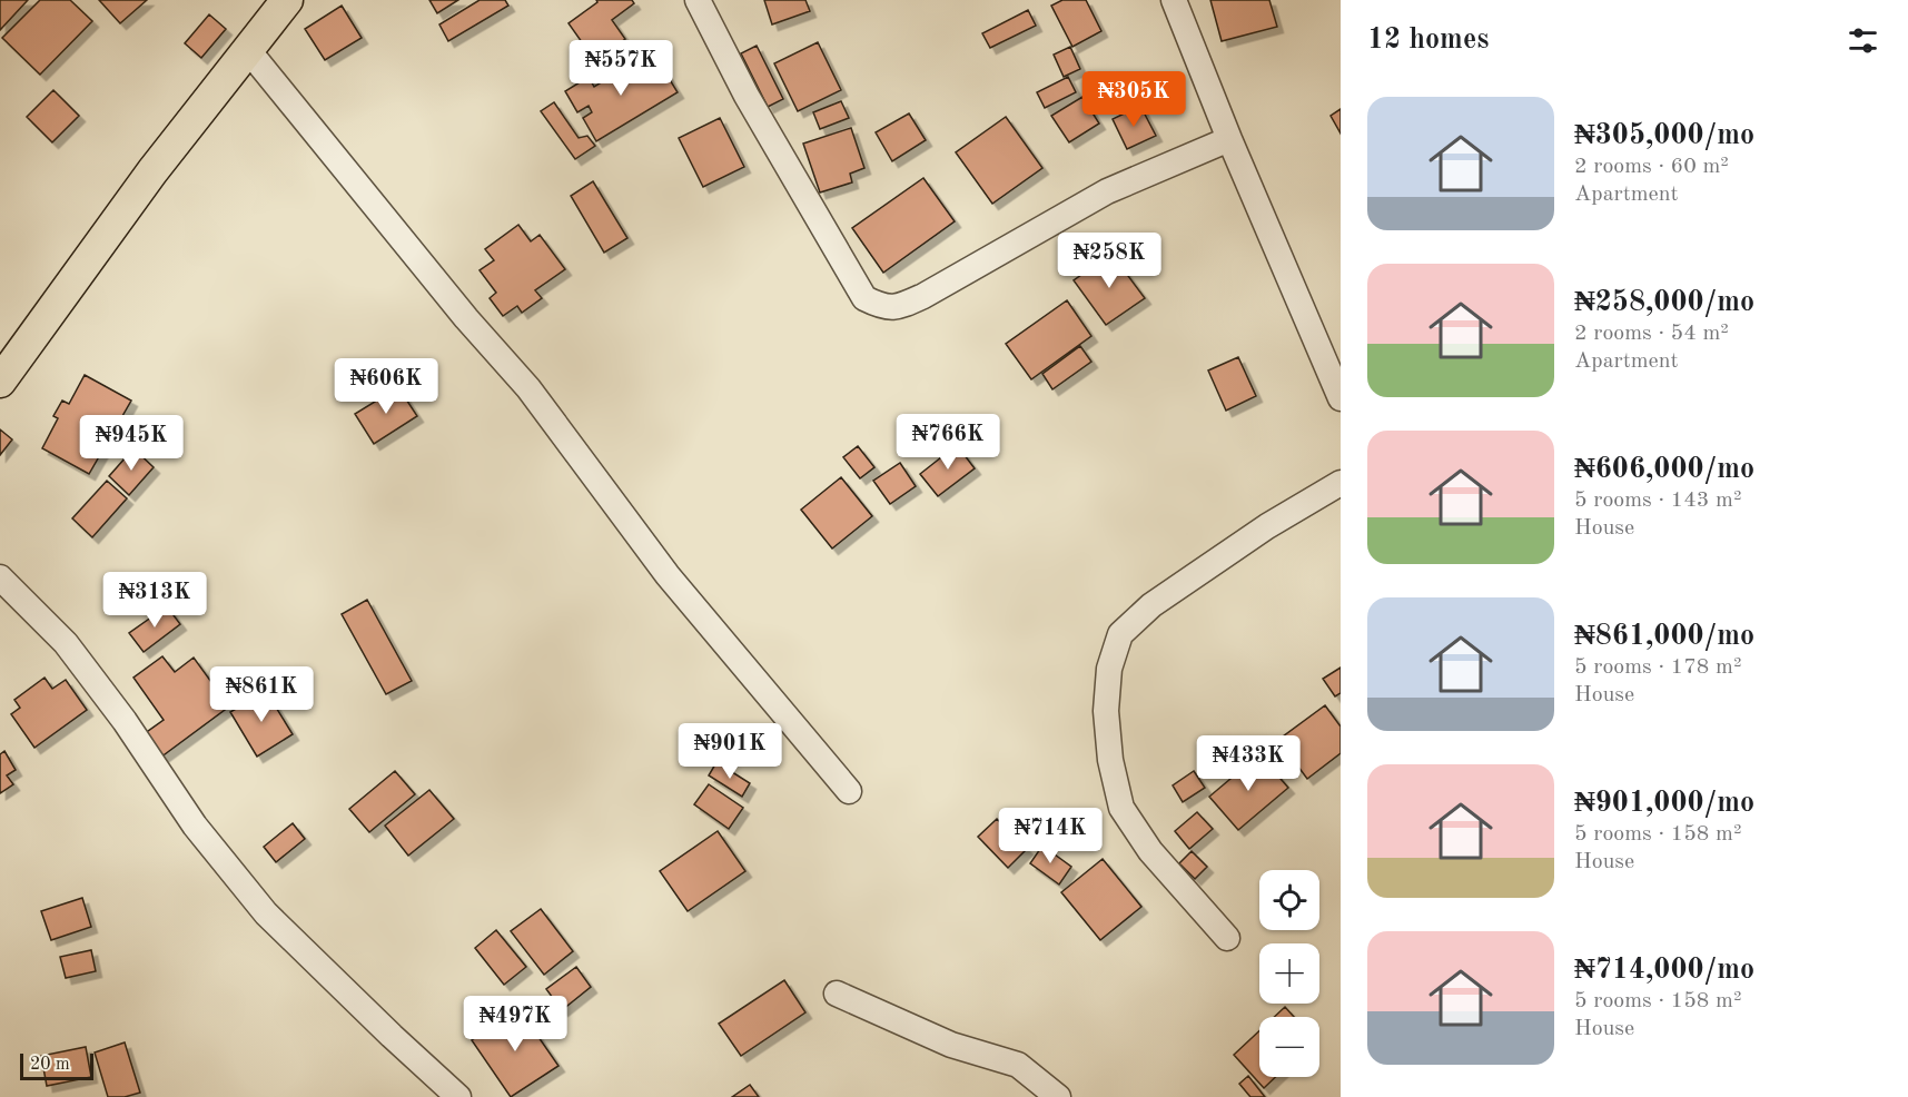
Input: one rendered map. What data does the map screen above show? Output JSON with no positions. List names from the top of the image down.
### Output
{
  "scale_bar": "20 m",
  "page": {
    "heading": "12 homes",
    "price": [
      "₦557K",
      "₦305K",
      "₦258K",
      "₦606K",
      "₦766K",
      "₦945K",
      "₦313K",
      "₦861K",
      "₦901K",
      "₦433K",
      "₦714K",
      "₦497K"
    ],
    "list": [
      {
        "name": "₦305,000/mo",
        "note": "2 rooms · 60 m² · Apartment"
      },
      {
        "name": "₦258,000/mo",
        "note": "2 rooms · 54 m² · Apartment"
      },
      {
        "name": "₦606,000/mo",
        "note": "5 rooms · 143 m² · House"
      },
      {
        "name": "₦861,000/mo",
        "note": "5 rooms · 178 m² · House"
      },
      {
        "name": "₦901,000/mo",
        "note": "5 rooms · 158 m² · House"
      },
      {
        "name": "₦714,000/mo",
        "note": "5 rooms · 158 m² · House"
      }
    ],
    "map_buttons": ["+", "−"],
    "scale": "20 m"
  }
}
